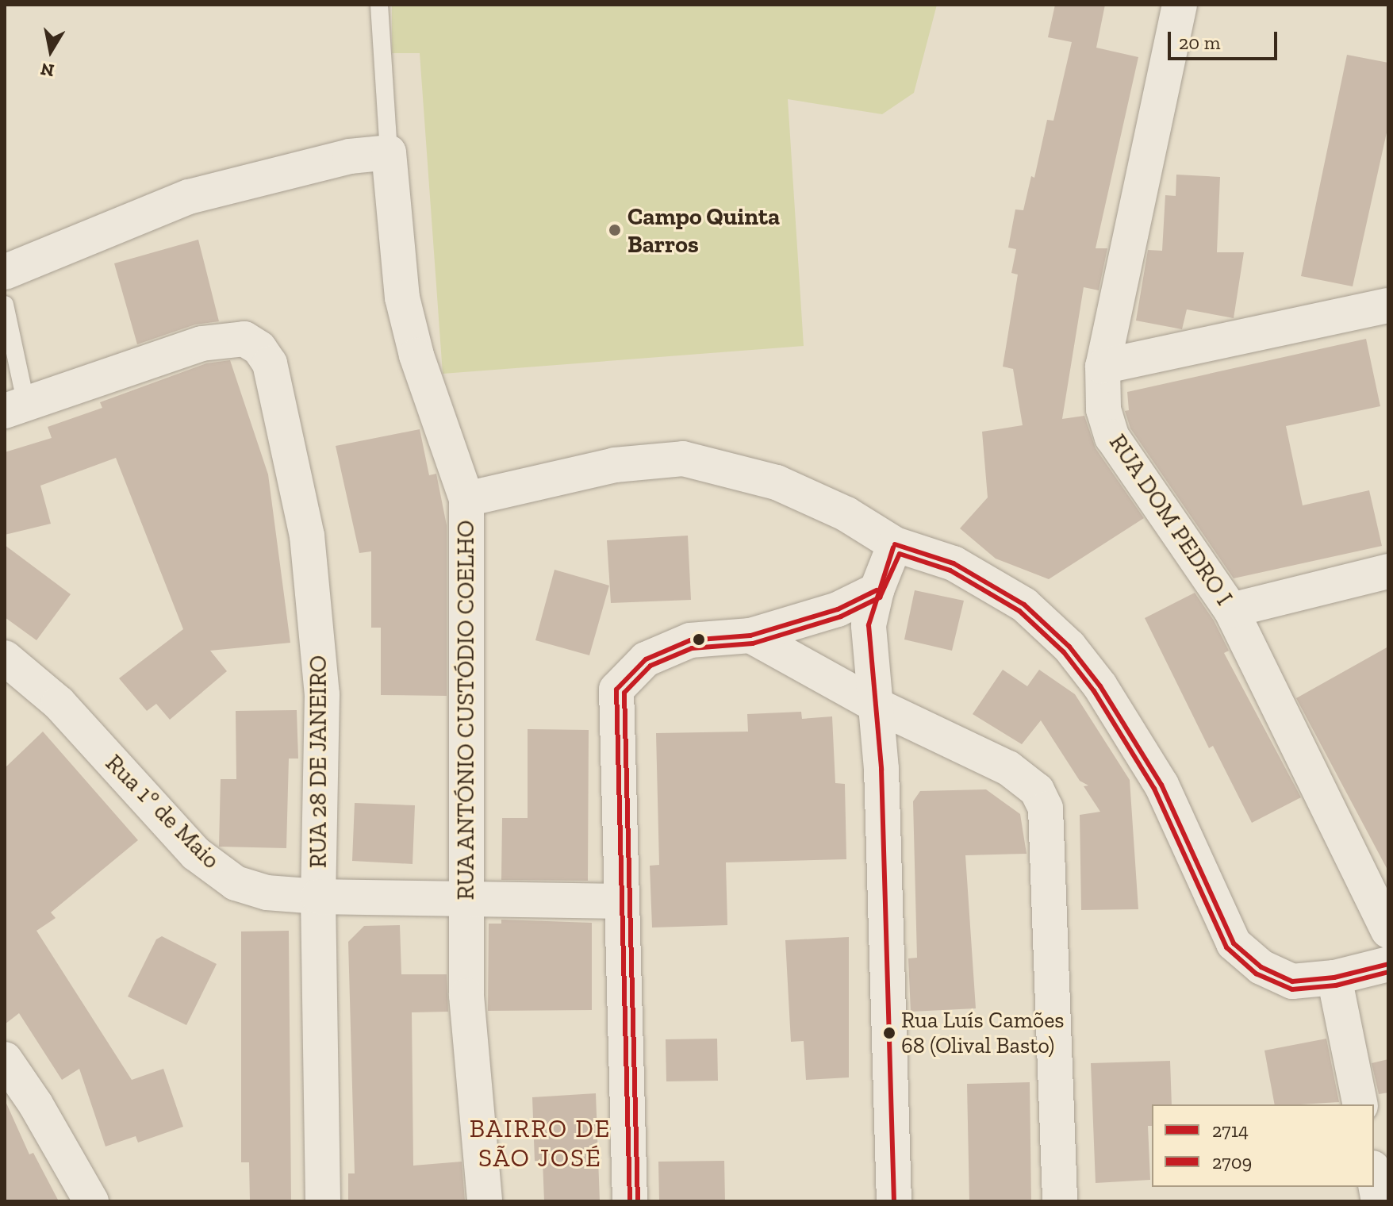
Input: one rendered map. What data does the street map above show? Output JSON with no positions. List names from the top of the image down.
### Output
{
  "streets": {
    "street": [
      "RUA DOM PEDRO I",
      "RUA ANTÓNIO CUSTÓDIO COELHO",
      "RUA 28 DE JANEIRO",
      "Rua 1º de Maio"
    ]
  },
  "crossings": [
    ["RUA ANTÓNIO CUSTÓDIO COELHO", "Rua 1º de Maio"],
    ["RUA 28 DE JANEIRO", "Rua 1º de Maio"]
  ],
  "districts": ["BAIRRO DE SÃO JOSÉ"],
  "places": ["Campo Quinta Barros", "Rua Luís Camões 68 (Olival Basto)"],
  "lines": ["transit line 2714", "transit line 2709"],
  "legend": ["2714", "2709"],
  "scale_bar": "20 m",
  "north": "bottom"
}
